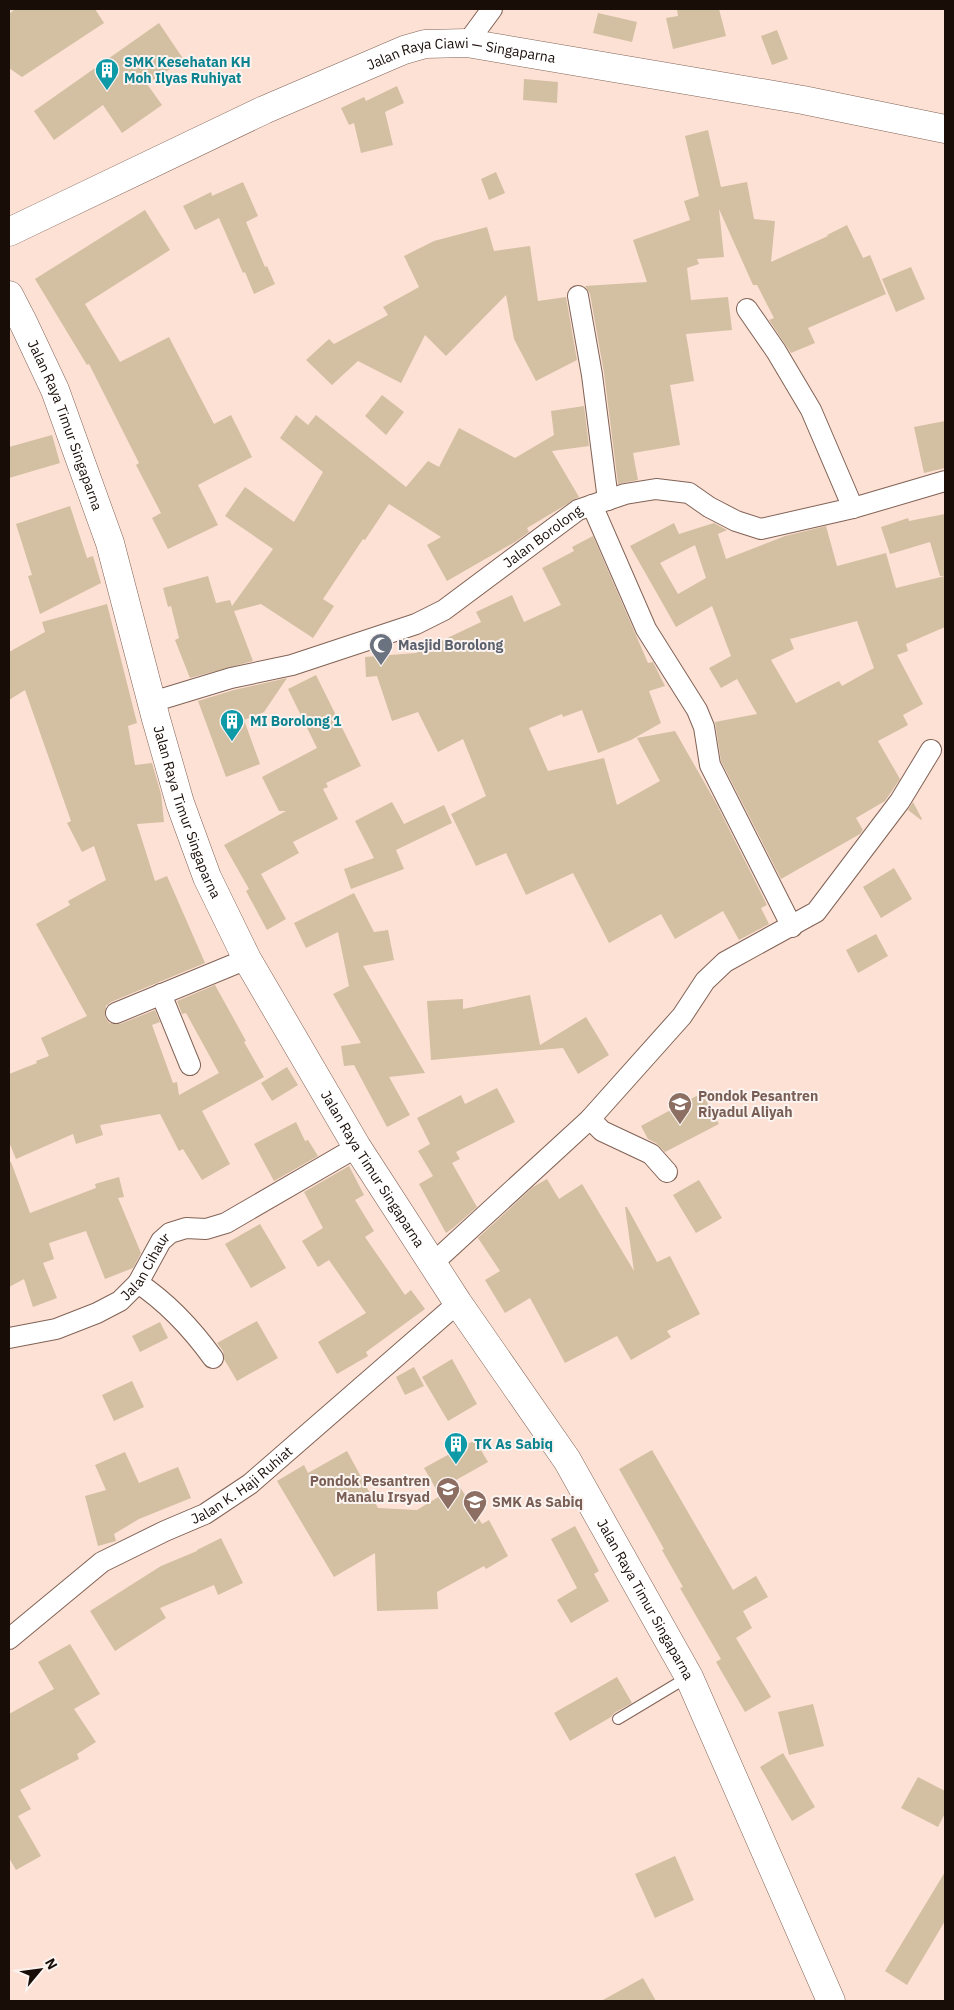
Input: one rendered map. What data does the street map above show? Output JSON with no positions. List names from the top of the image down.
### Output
{
  "streets": {
    "main road": ["Jalan Raya Ciawi — Singaparna", "Jalan Raya Timur Singaparna"],
    "street": ["Jalan Borolong", "Jalan Cihaur", "Jalan K. Haji Ruhiat"]
  },
  "crossings": [
    ["Jalan Raya Timur Singaparna", "Jalan Borolong"],
    ["Jalan Raya Timur Singaparna", "Jalan Cihaur"],
    ["Jalan Raya Timur Singaparna", "Jalan K. Haji Ruhiat"]
  ],
  "places": {
    "building": ["SMK Kesehatan KH Moh Ilyas Ruhiyat", "MI Borolong 1", "TK As Sabiq"],
    "mosque": ["Masjid Borolong"],
    "school or university": ["Pondok Pesantren Riyadul Aliyah", "Pondok Pesantren Manalu Irsyad", "SMK As Sabiq"]
  },
  "north": "top right"
}
